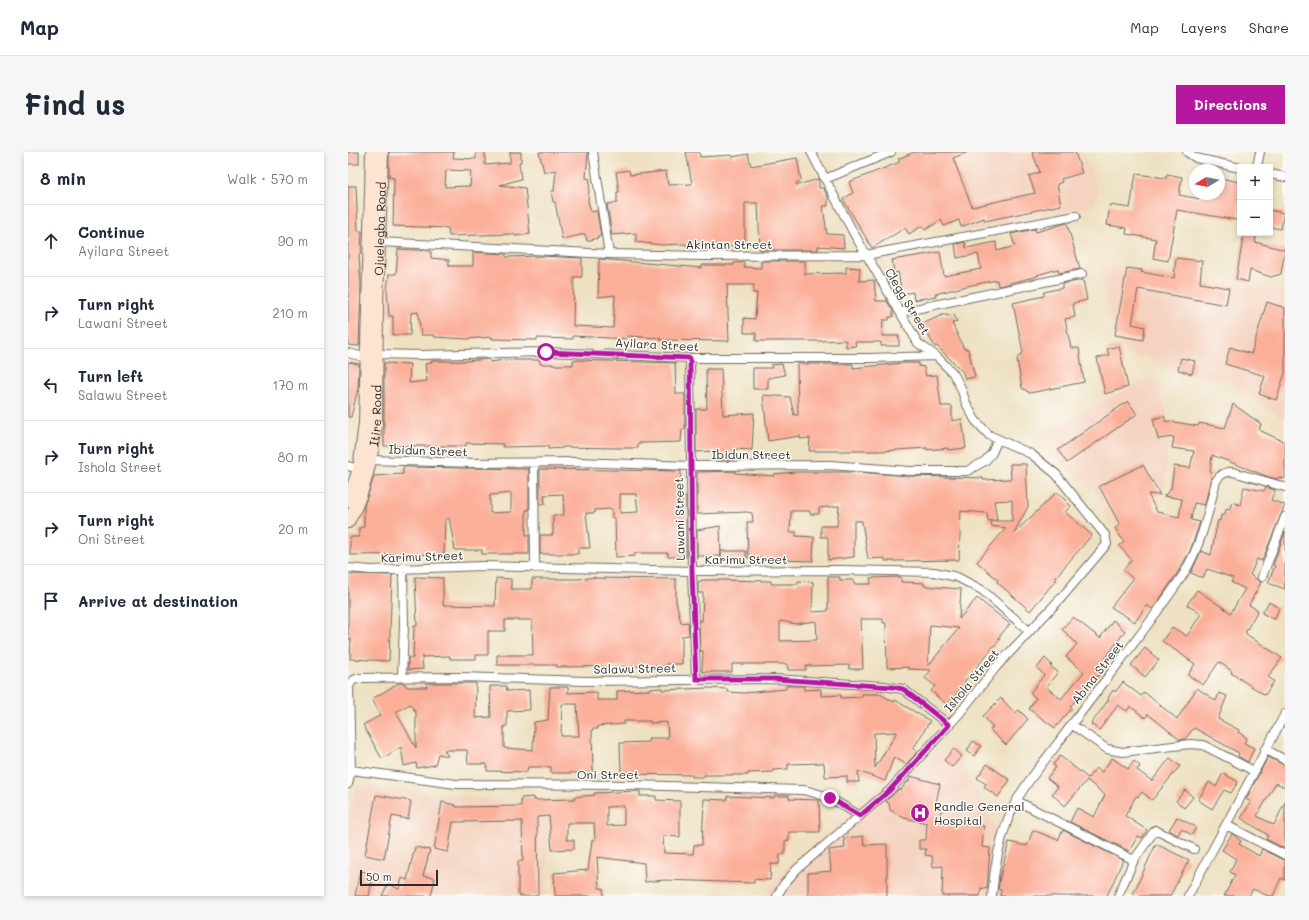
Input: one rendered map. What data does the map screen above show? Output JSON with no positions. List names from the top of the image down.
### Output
{
  "streets": {
    "main road": ["Ojuelegba Road", "Itire Road"],
    "street": [
      "Akintan Street",
      "Clegg Street",
      "Ayilara Street",
      "Ibidun Street",
      "Lawani Street",
      "Karimu Street",
      "Salawu Street",
      "Abina Street",
      "Ishola Street",
      "Oni Street"
    ]
  },
  "crossings": [
    ["Ojuelegba Road", "Akintan Street"],
    ["Ojuelegba Road", "Itire Road"],
    ["Akintan Street", "Clegg Street"],
    ["Clegg Street", "Ayilara Street"],
    ["Clegg Street", "Ibidun Street"],
    ["Clegg Street", "Ishola Street"],
    ["Ayilara Street", "Itire Road"],
    ["Ayilara Street", "Lawani Street"],
    ["Itire Road", "Ibidun Street"],
    ["Ibidun Street", "Lawani Street"],
    ["Lawani Street", "Karimu Street"],
    ["Lawani Street", "Salawu Street"],
    ["Karimu Street", "Ishola Street"],
    ["Salawu Street", "Ishola Street"],
    ["Salawu Street", "Oni Street"],
    ["Ishola Street", "Oni Street"]
  ],
  "places": {
    "hospital": ["Randle General Hospital"]
  },
  "scale_bar": "50 m",
  "north": "left",
  "page": {
    "header": "Map",
    "nav": ["Map", "Layers", "Share"],
    "buttons": "Directions",
    "title": "Find us",
    "heading": ["8 min", "Walk · 570 m"],
    "map_buttons": ["+", "−"],
    "list": [
      ["Continue", "Ayilara Street", "90 m"],
      ["Turn right", "Lawani Street", "210 m"],
      ["Turn left", "Salawu Street", "170 m"],
      ["Turn right", "Ishola Street", "80 m"],
      ["Turn right", "Oni Street", "20 m"],
      "Arrive at destination"
    ],
    "scale": "50 m"
  }
}
